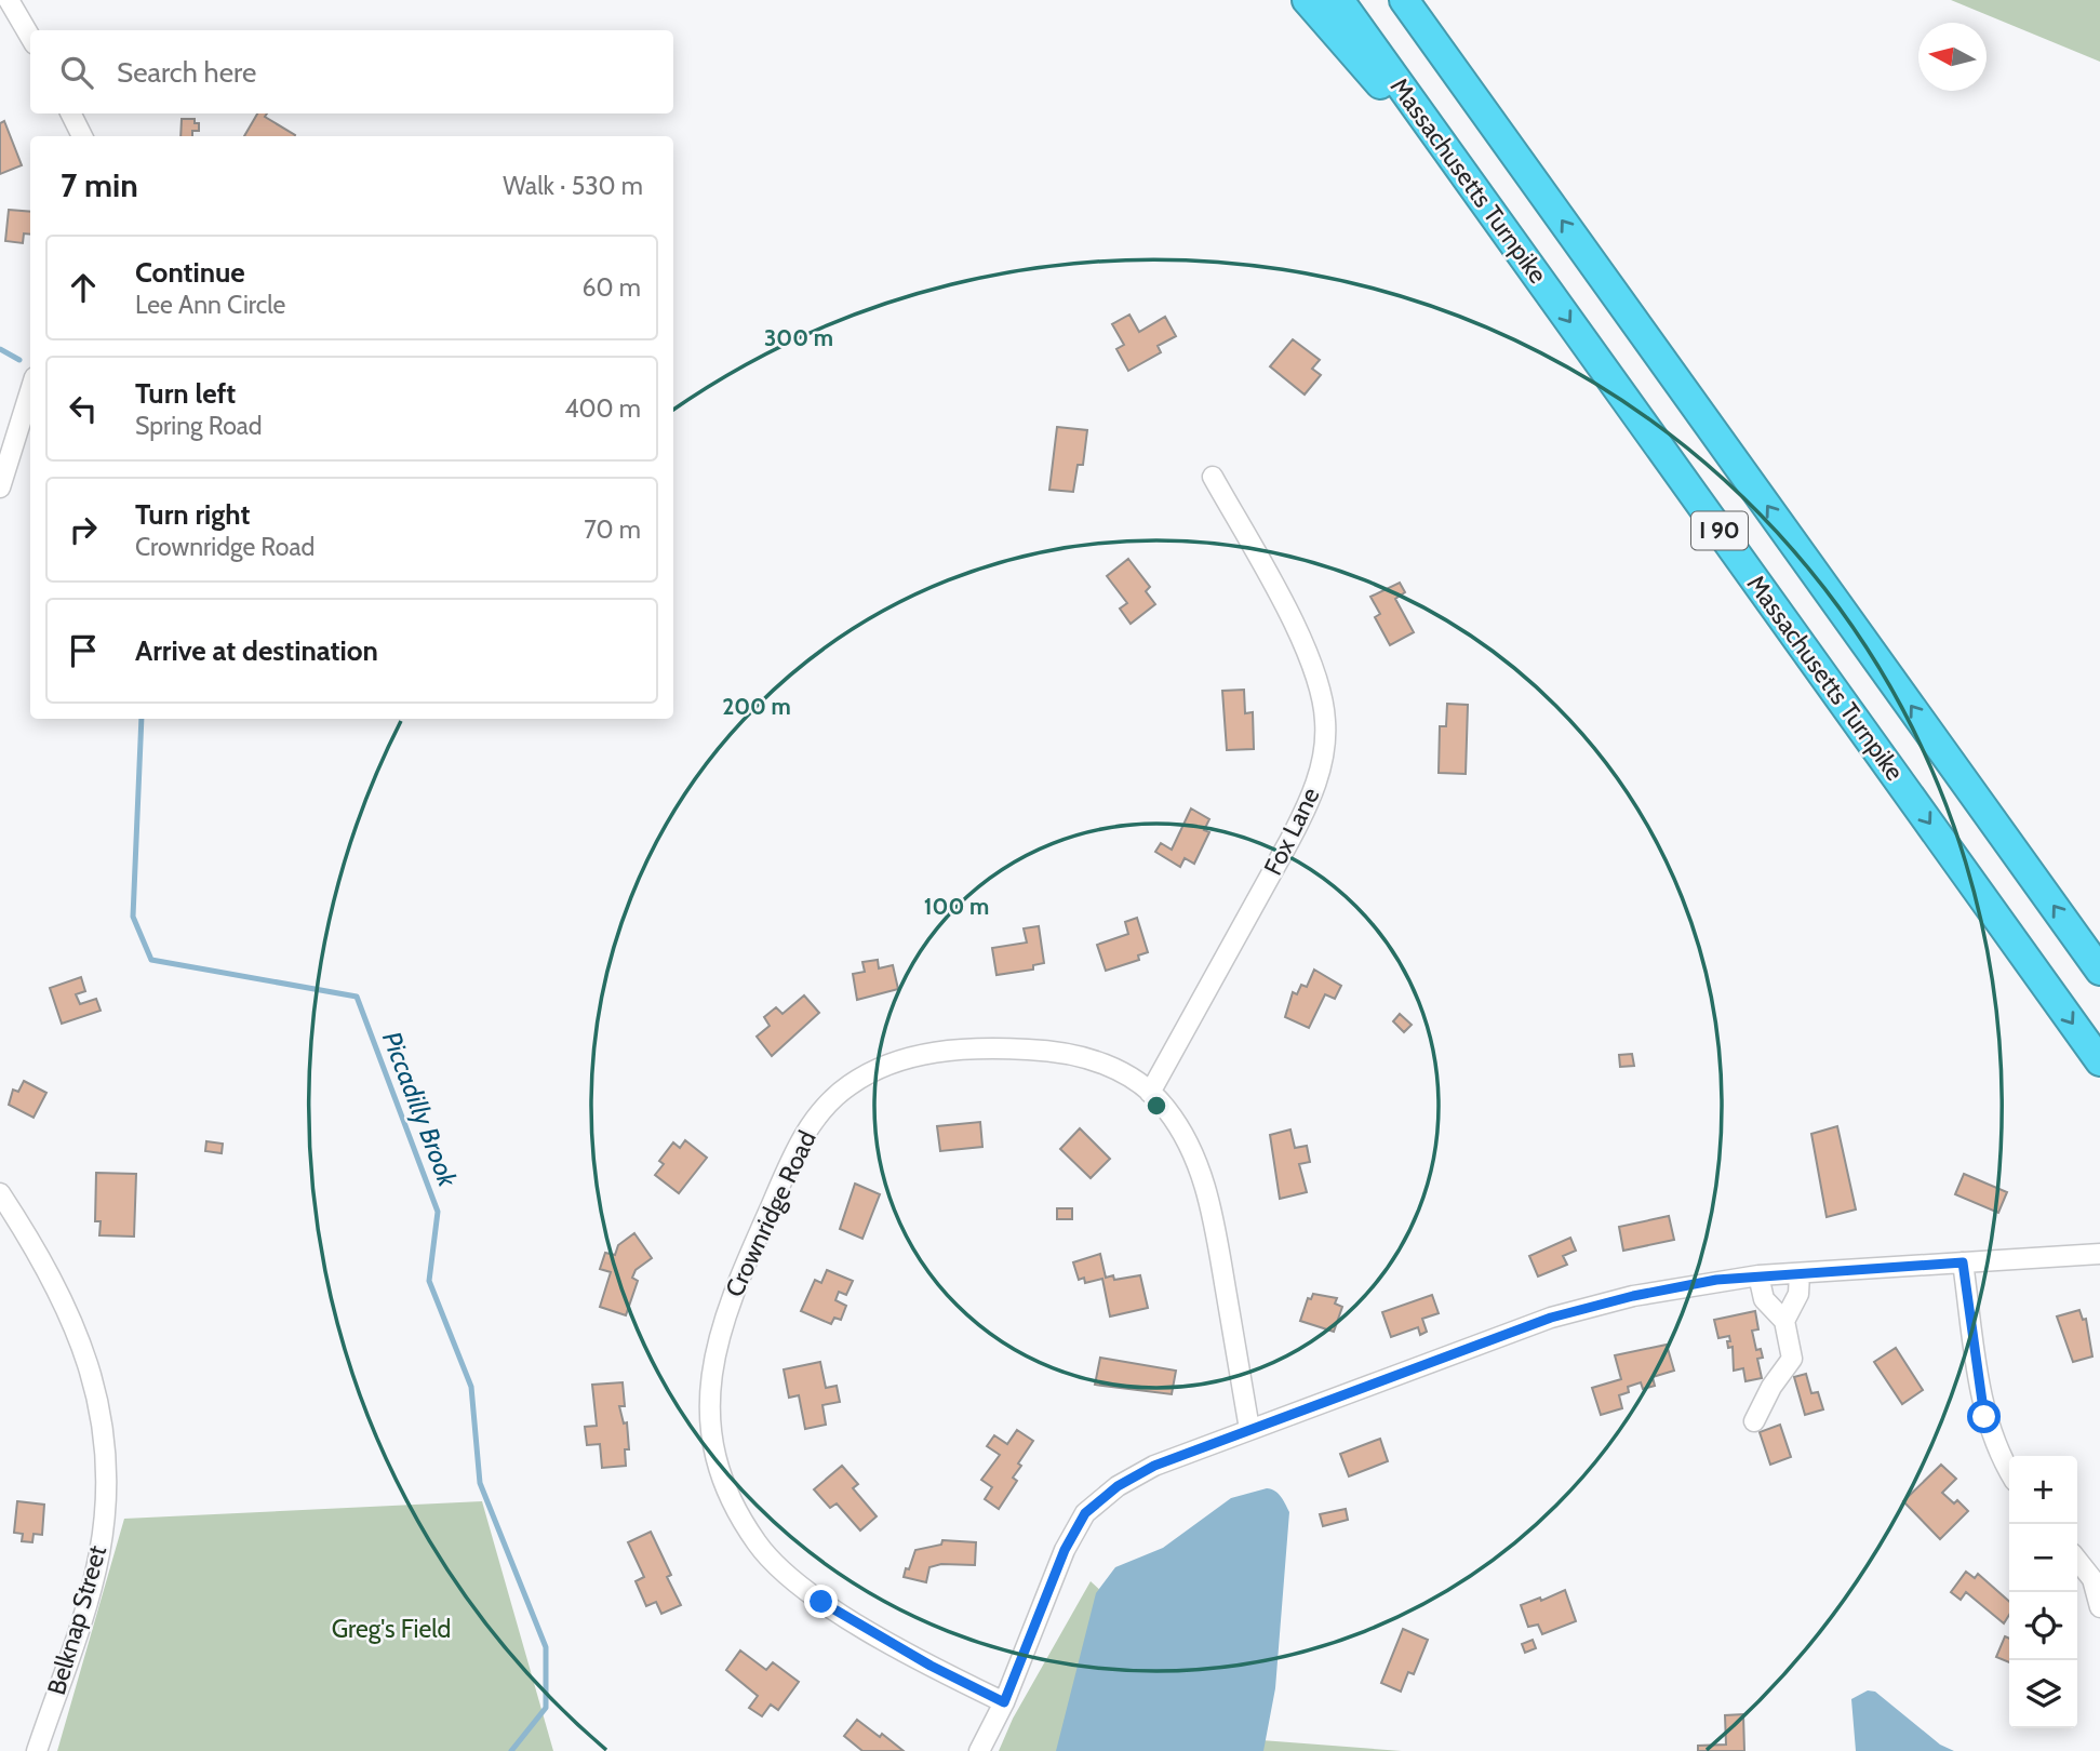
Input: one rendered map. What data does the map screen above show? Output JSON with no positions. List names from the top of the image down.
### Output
{
  "streets": {
    "highway": ["Massachusetts Turnpike", "I 90"],
    "street": ["Fox Lane", "Crownridge Road", "Belknap Street"]
  },
  "crossings": [
    ["Fox Lane", "Crownridge Road"]
  ],
  "water": ["Piccadilly Brook"],
  "parks": ["Greg's Field"],
  "north": "left",
  "page": {
    "search": "Search here",
    "heading": ["7 min", "Walk · 530 m"],
    "list": [
      ["Continue", "Lee Ann Circle", "60 m"],
      ["Turn left", "Spring Road", "400 m"],
      ["Turn right", "Crownridge Road", "70 m"],
      "Arrive at destination"
    ],
    "map_buttons": ["+", "−"]
  },
  "rings": ["300 m", "200 m", "100 m"]
}
